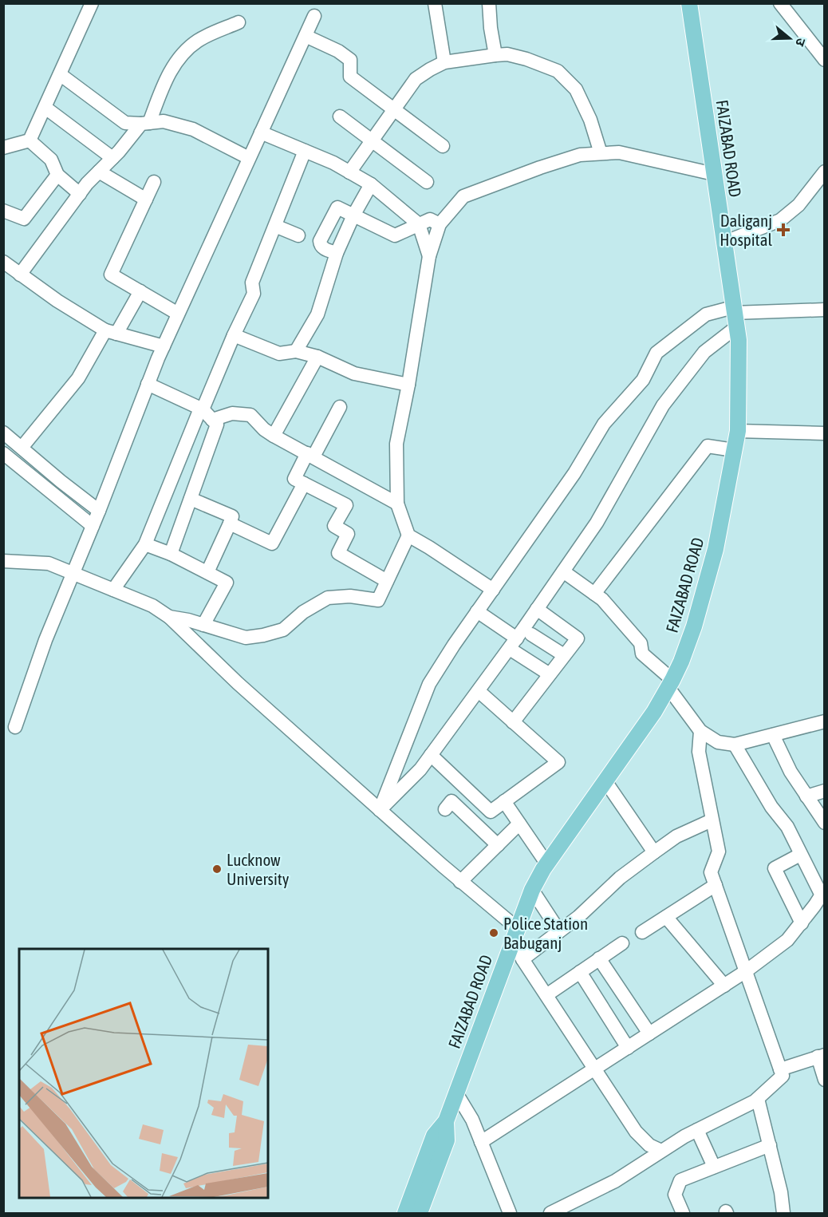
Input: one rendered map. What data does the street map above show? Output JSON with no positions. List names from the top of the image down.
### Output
{
  "streets": {
    "main road": ["FAIZABAD ROAD"]
  },
  "places": {
    "health": ["Daliganj Hospital"],
    "other": ["Lucknow University", "Police Station Babuganj"]
  },
  "north": "right"
}
